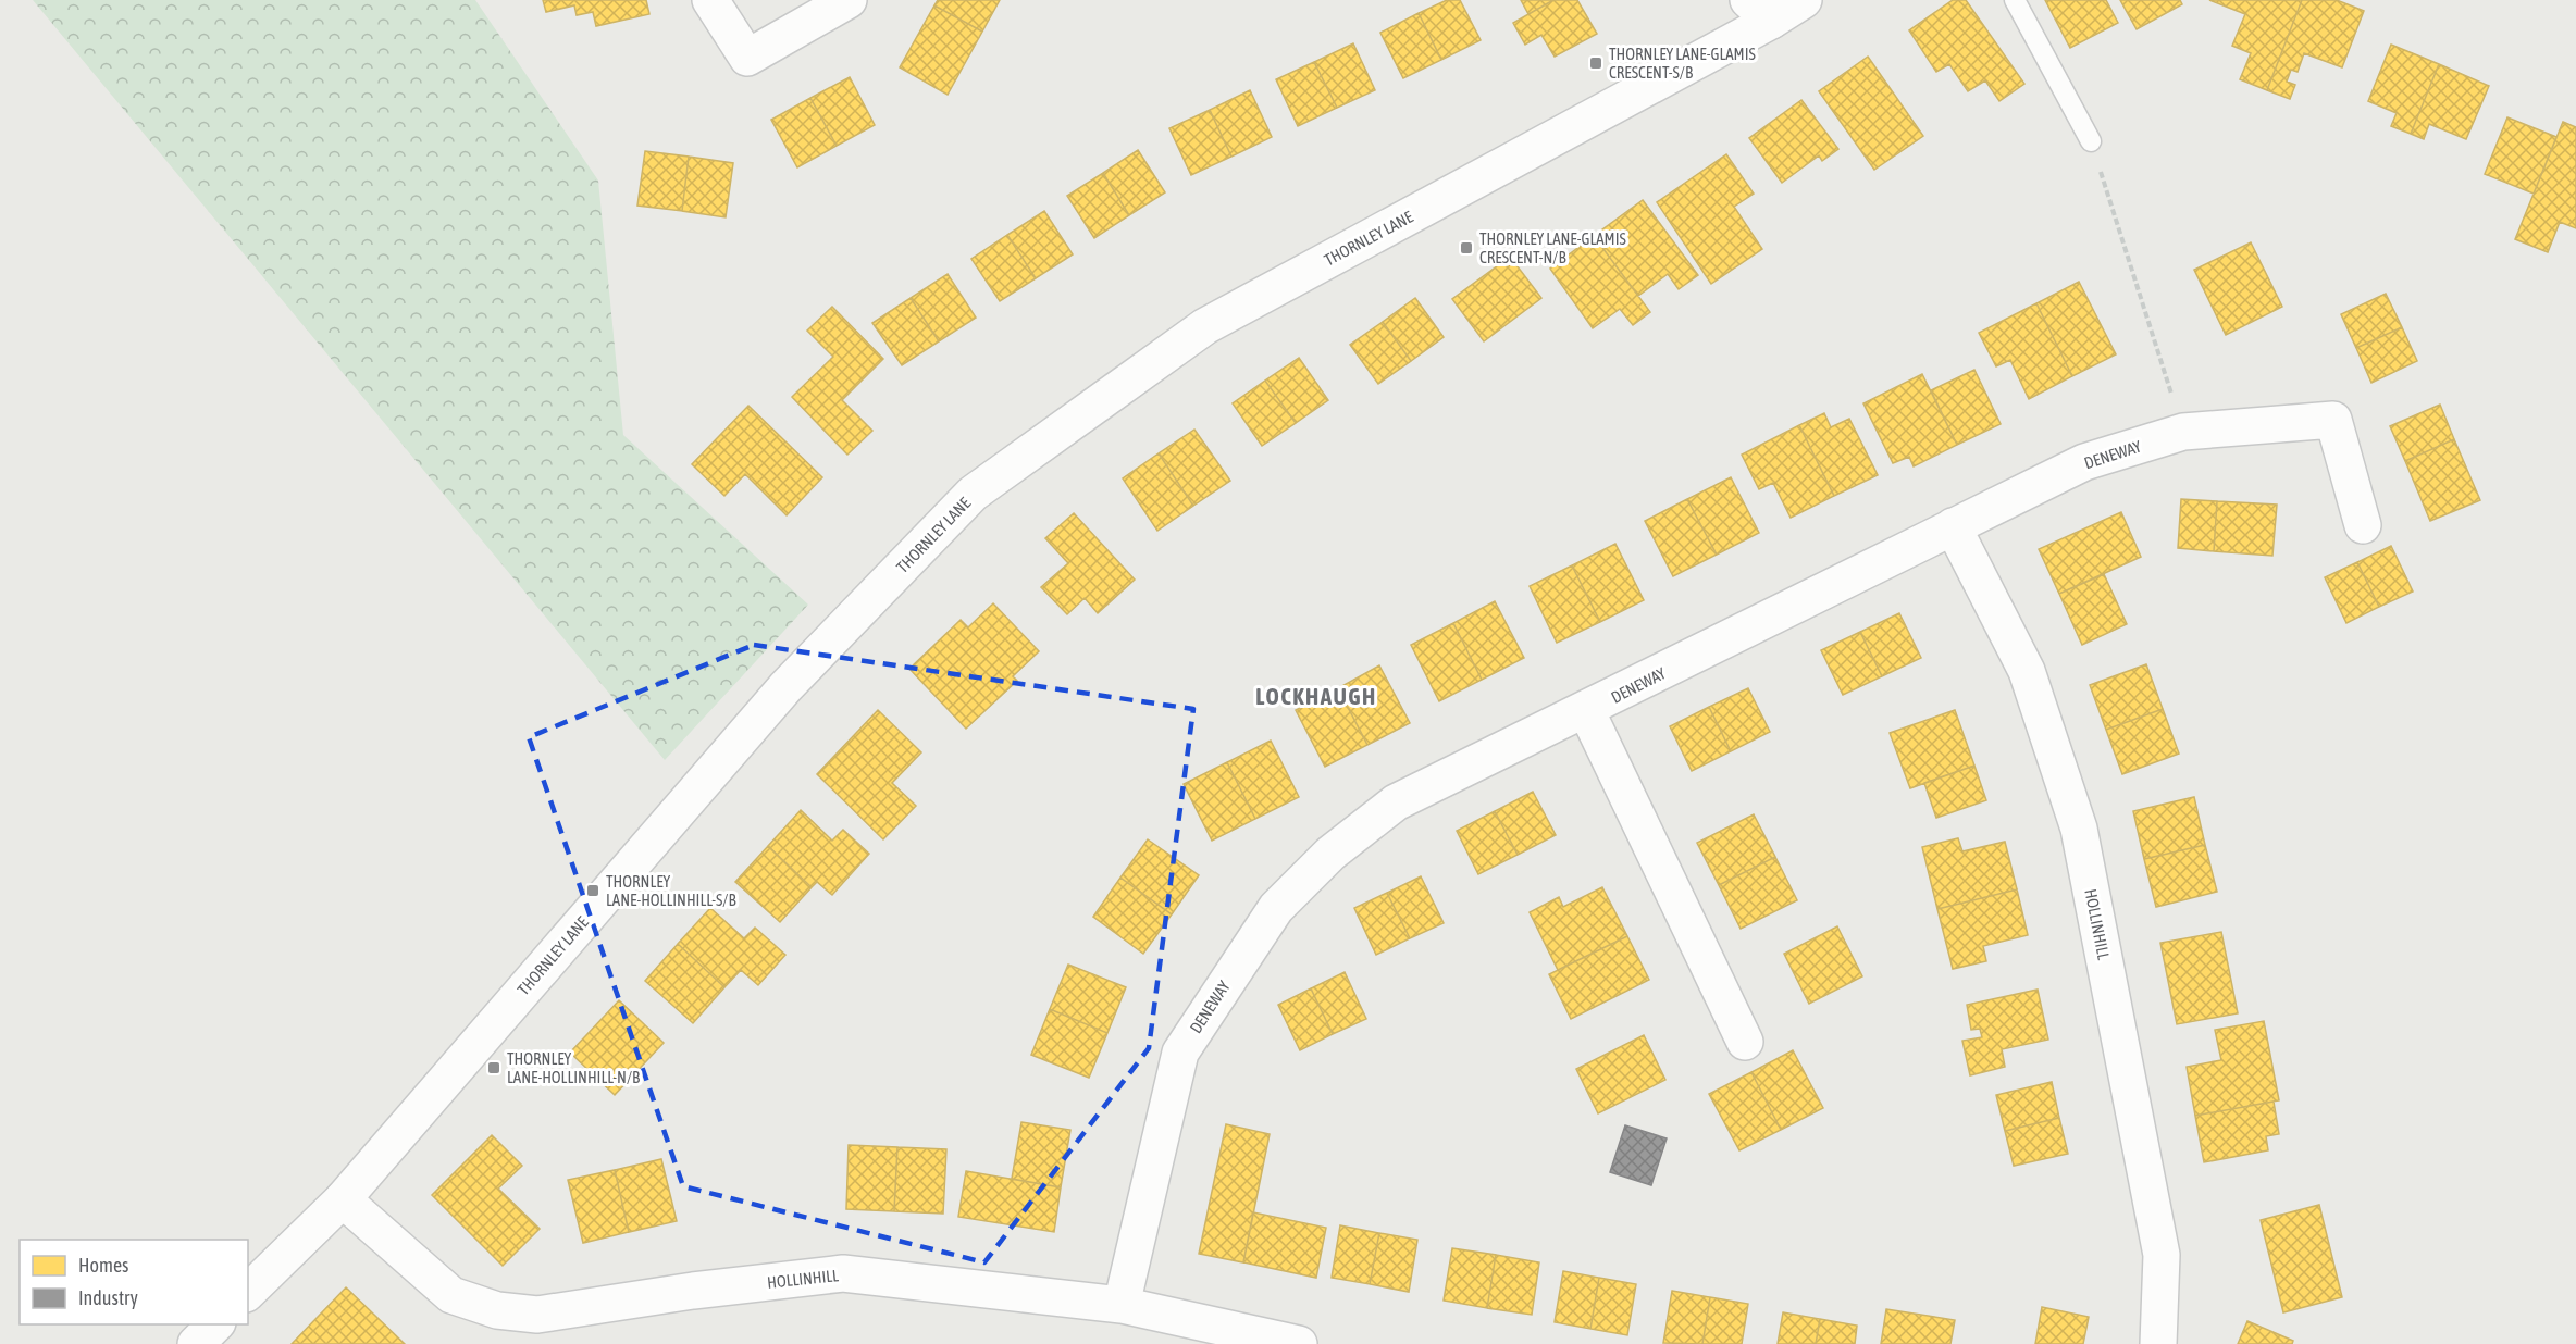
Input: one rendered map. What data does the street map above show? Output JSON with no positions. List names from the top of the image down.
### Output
{
  "streets": {
    "street": ["THORNLEY LANE", "DENEWAY", "HOLLINHILL"]
  },
  "crossings": [
    ["THORNLEY LANE", "HOLLINHILL"],
    ["DENEWAY", "HOLLINHILL"]
  ],
  "districts": ["LOCKHAUGH"],
  "places": {
    "transit": [
      "THORNLEY LANE-GLAMIS CRESCENT-S/B",
      "THORNLEY LANE-GLAMIS CRESCENT-N/B",
      "THORNLEY LANE-HOLLINHILL-S/B",
      "THORNLEY LANE-HOLLINHILL-N/B"
    ]
  },
  "legend": ["Homes", "Industry"]
}
